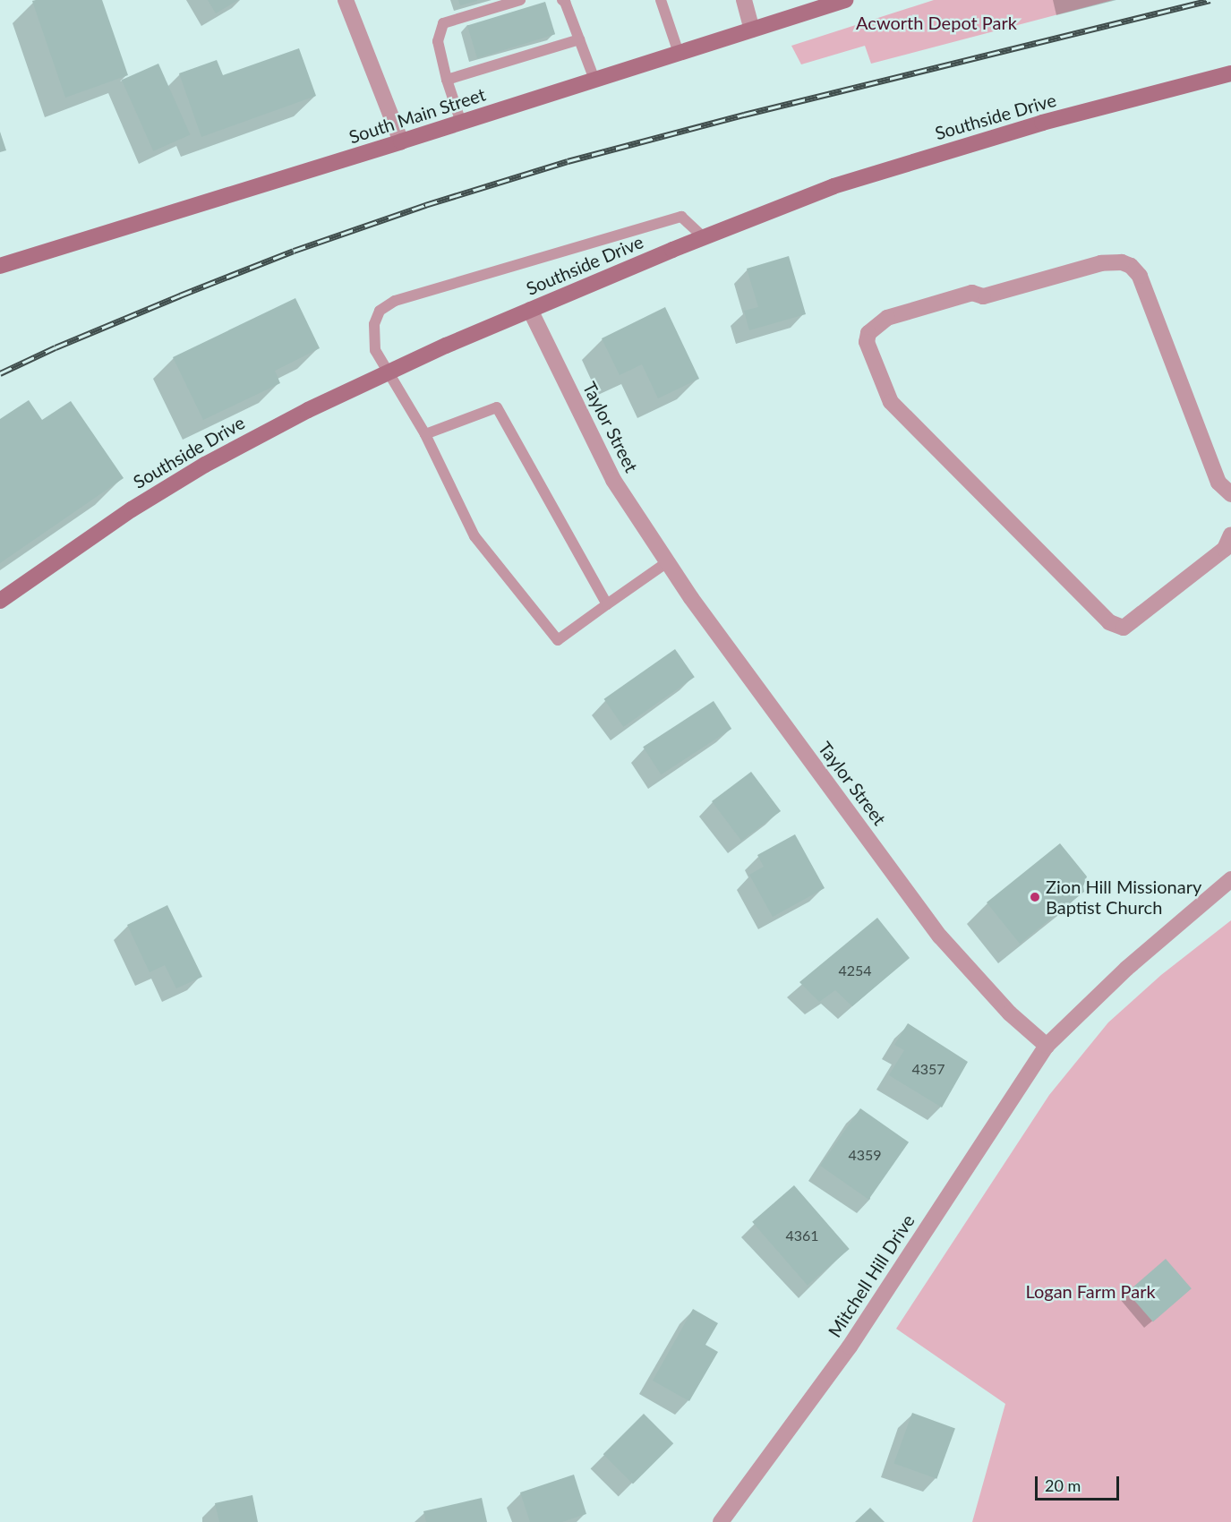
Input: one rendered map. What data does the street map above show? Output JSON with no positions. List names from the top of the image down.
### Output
{
  "streets": {
    "street": [
      "South Main Street",
      "Southside Drive",
      "Taylor Street",
      "Mitchell Hill Drive"
    ]
  },
  "crossings": [
    ["Southside Drive", "Taylor Street"],
    ["Taylor Street", "Mitchell Hill Drive"]
  ],
  "parks": ["Acworth Depot Park", "Logan Farm Park"],
  "places": ["Zion Hill Missionary Baptist Church"],
  "house_numbers": [
    "4254",
    "4357",
    "4359",
    "4361"
  ],
  "scale_bar": "20 m"
}
